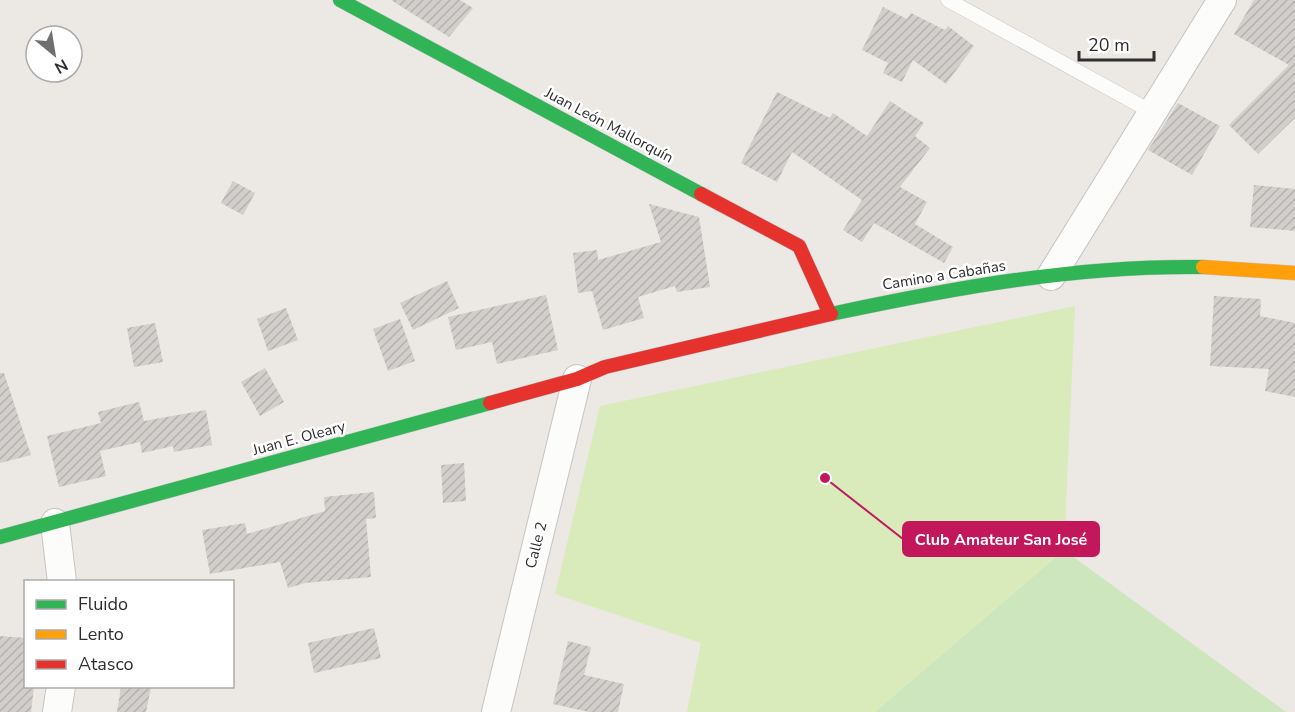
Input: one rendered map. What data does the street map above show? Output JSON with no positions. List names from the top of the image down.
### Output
{
  "streets": {
    "street": [
      "Juan León Mallorquín",
      "Camino a Cabañas",
      "Juan E. Oleary",
      "Calle 2"
    ]
  },
  "crossings": [
    ["Juan León Mallorquín", "Camino a Cabañas"],
    ["Camino a Cabañas", "Juan E. Oleary"],
    ["Juan E. Oleary", "Calle 2"]
  ],
  "places": ["Club Amateur San José"],
  "legend": ["Fluido", "Lento", "Atasco"],
  "scale_bar": "20 m",
  "north": "bottom right"
}
